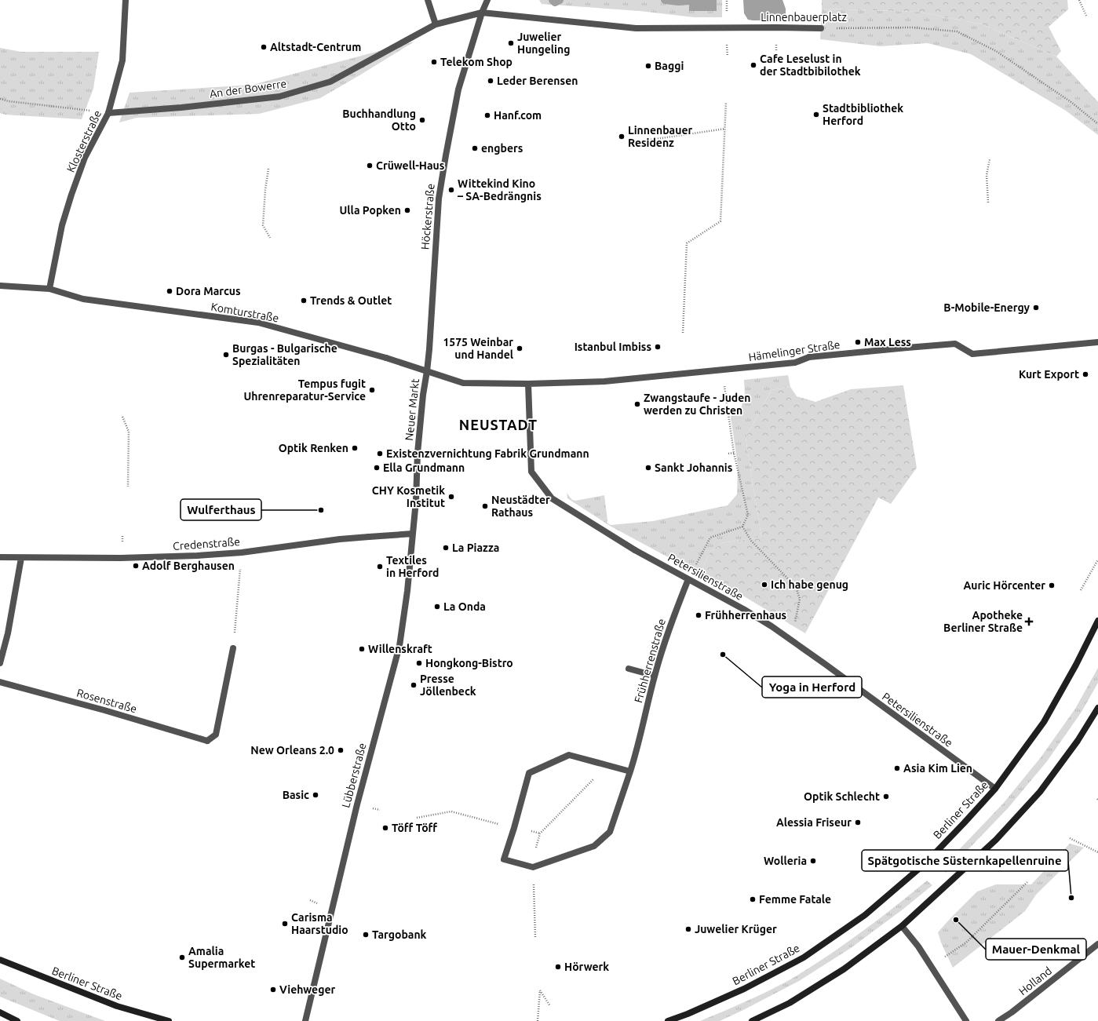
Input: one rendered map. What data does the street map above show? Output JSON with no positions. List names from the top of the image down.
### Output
{
  "streets": {
    "main road": ["Berliner Straße"],
    "street": [
      "Linnenbauerplatz",
      "An der Bowerre",
      "Klosterstraße",
      "Höckerstraße",
      "Komturstraße",
      "Hämelinger Straße",
      "Neuer Markt",
      "Credenstraße",
      "Petersilienstraße",
      "Frühherrenstraße",
      "Rosenstraße",
      "Lübberstraße",
      "Holland"
    ]
  },
  "crossings": [
    ["Linnenbauerplatz", "An der Bowerre"],
    ["Linnenbauerplatz", "Höckerstraße"],
    ["An der Bowerre", "Klosterstraße"],
    ["An der Bowerre", "Höckerstraße"],
    ["Klosterstraße", "Komturstraße"],
    ["Höckerstraße", "Komturstraße"],
    ["Höckerstraße", "Neuer Markt"],
    ["Komturstraße", "Neuer Markt"],
    ["Hämelinger Straße", "Neuer Markt"],
    ["Neuer Markt", "Credenstraße"],
    ["Neuer Markt", "Petersilienstraße"],
    ["Neuer Markt", "Lübberstraße"],
    ["Credenstraße", "Lübberstraße"],
    ["Petersilienstraße", "Frühherrenstraße"],
    ["Petersilienstraße", "Berliner Straße"]
  ],
  "districts": ["NEUSTADT"],
  "places": {
    "other": [
      "Juwelier Hungeling",
      "Altstadt-Centrum",
      "Telekom Shop",
      "Cafe Leselust in der Stadtbibilothek",
      "Baggi",
      "Leder Berensen",
      "Stadtbibliothek Herford",
      "Hanf.com",
      "Buchhandlung Otto",
      "Linnenbauer Residenz",
      "engbers",
      "Crüwell-Haus",
      "Wittekind Kino – SA-Bedrängnis",
      "Ulla Popken",
      "Dora Marcus",
      "Trends & Outlet",
      "B-Mobile-Energy",
      "Max Less",
      "Istanbul Imbiss",
      "1575 Weinbar und Handel",
      "Burgas - Bulgarische Spezialitäten",
      "Kurt Export",
      "Tempus fugit Uhrenreparatur-Service",
      "Zwangstaufe - Juden werden zu Christen",
      "Optik Renken",
      "Existenzvernichtung Fabrik Grundmann",
      "Ella Grundmann",
      "Sankt Johannis",
      "CHY Kosmetik Institut",
      "Neustädter Rathaus",
      "Wulferthaus",
      "La Piazza",
      "Adolf Berghausen",
      "Textiles in Herford",
      "Ich habe genug",
      "Auric Hörcenter",
      "La Onda",
      "Frühherrenhaus",
      "Willenskraft",
      "Yoga in Herford",
      "Hongkong-Bistro",
      "Presse Jöllenbeck",
      "New Orleans 2.0",
      "Asia Kim Lien",
      "Basic",
      "Optik Schlecht",
      "Alessia Friseur",
      "Töff Töff",
      "Wolleria",
      "Spätgotische Süsternkapellenruine",
      "Femme Fatale",
      "Mauer-Denkmal",
      "Carisma Haarstudio",
      "Juwelier Krüger",
      "Targobank",
      "Amalia Supermarket",
      "Hörwerk",
      "Viehweger"
    ],
    "health": ["Apotheke Berliner Straße"]
  }
}
